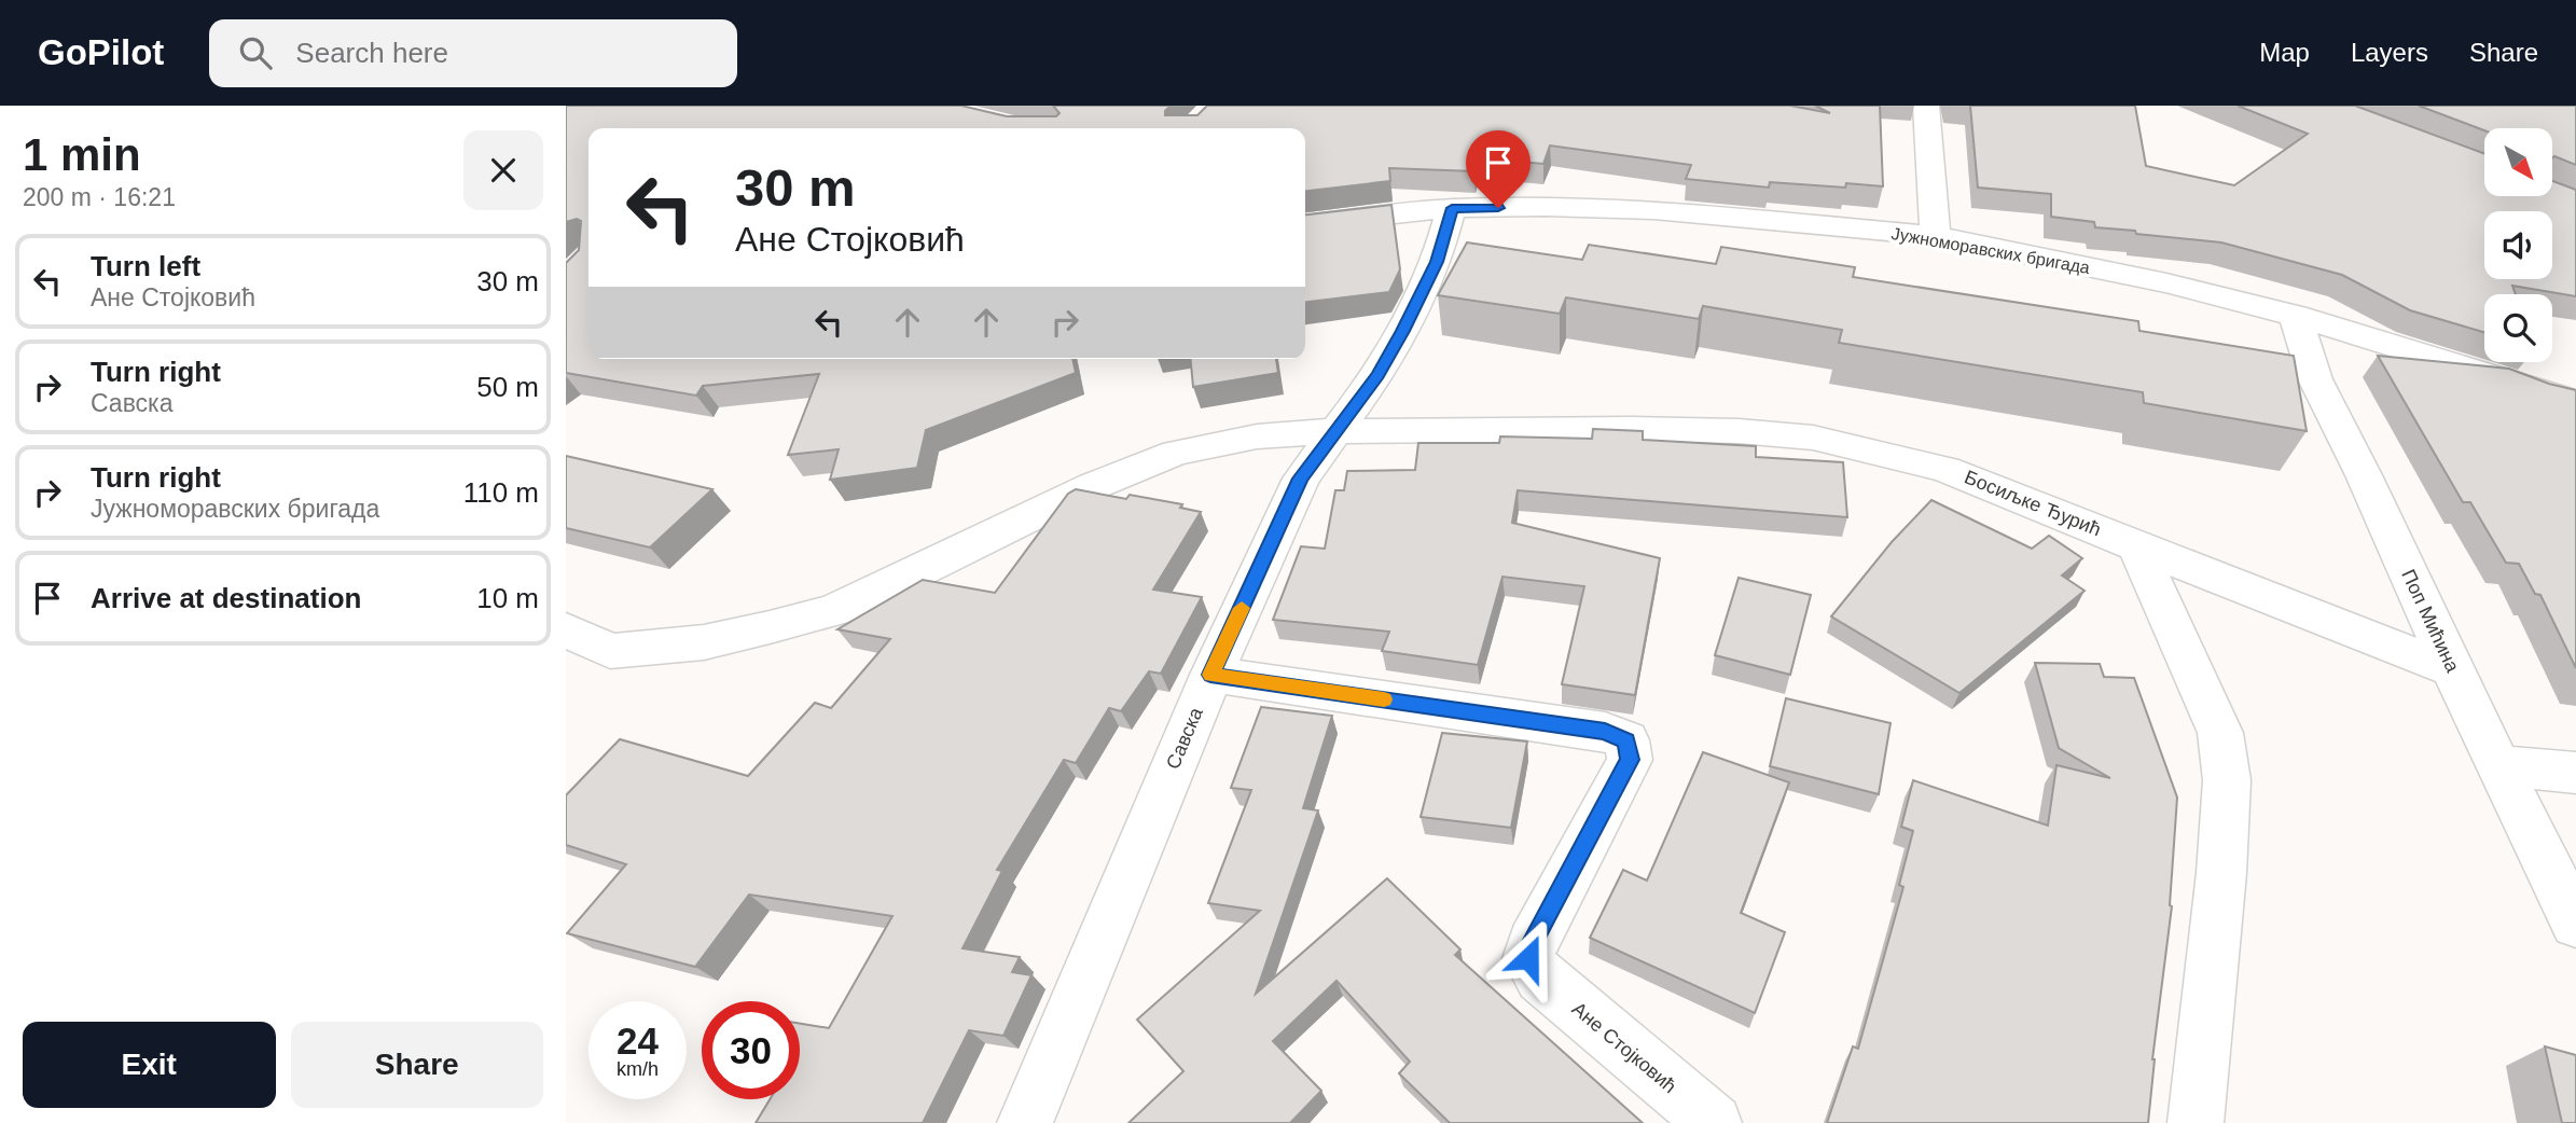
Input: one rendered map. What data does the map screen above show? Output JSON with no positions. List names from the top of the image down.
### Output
{
  "streets": {
    "street": [
      "Јужноморавских бригада",
      "Босиљке Ђурић",
      "Поп Мићина",
      "Савска",
      "Ане Стојковић"
    ]
  },
  "crossings": [
    ["Јужноморавских бригада", "Поп Мићина"],
    ["Јужноморавских бригада", "Савска"],
    ["Босиљке Ђурић", "Поп Мићина"],
    ["Босиљке Ђурић", "Савска"],
    ["Савска", "Ане Стојковић"]
  ],
  "north": "bottom right",
  "page": {
    "header": "GoPilot",
    "search": "Search here",
    "nav": ["Map", "Layers", "Share"],
    "heading": ["1 min", "200 m · 16:21"],
    "turn": ["30 m", "Ане Стојковић"],
    "list": [
      {
        "name": "Turn left",
        "note": "Ане Стојковић",
        "value": "30 m"
      },
      {
        "name": "Turn right",
        "note": "Савска",
        "value": "50 m"
      },
      {
        "name": "Turn right",
        "note": "Јужноморавских бригада",
        "value": "110 m"
      },
      {
        "name": "Arrive at destination",
        "value": "10 m"
      }
    ],
    "speed": "24 km/h",
    "limit": "30",
    "buttons": ["Exit", "Share"]
  }
}
